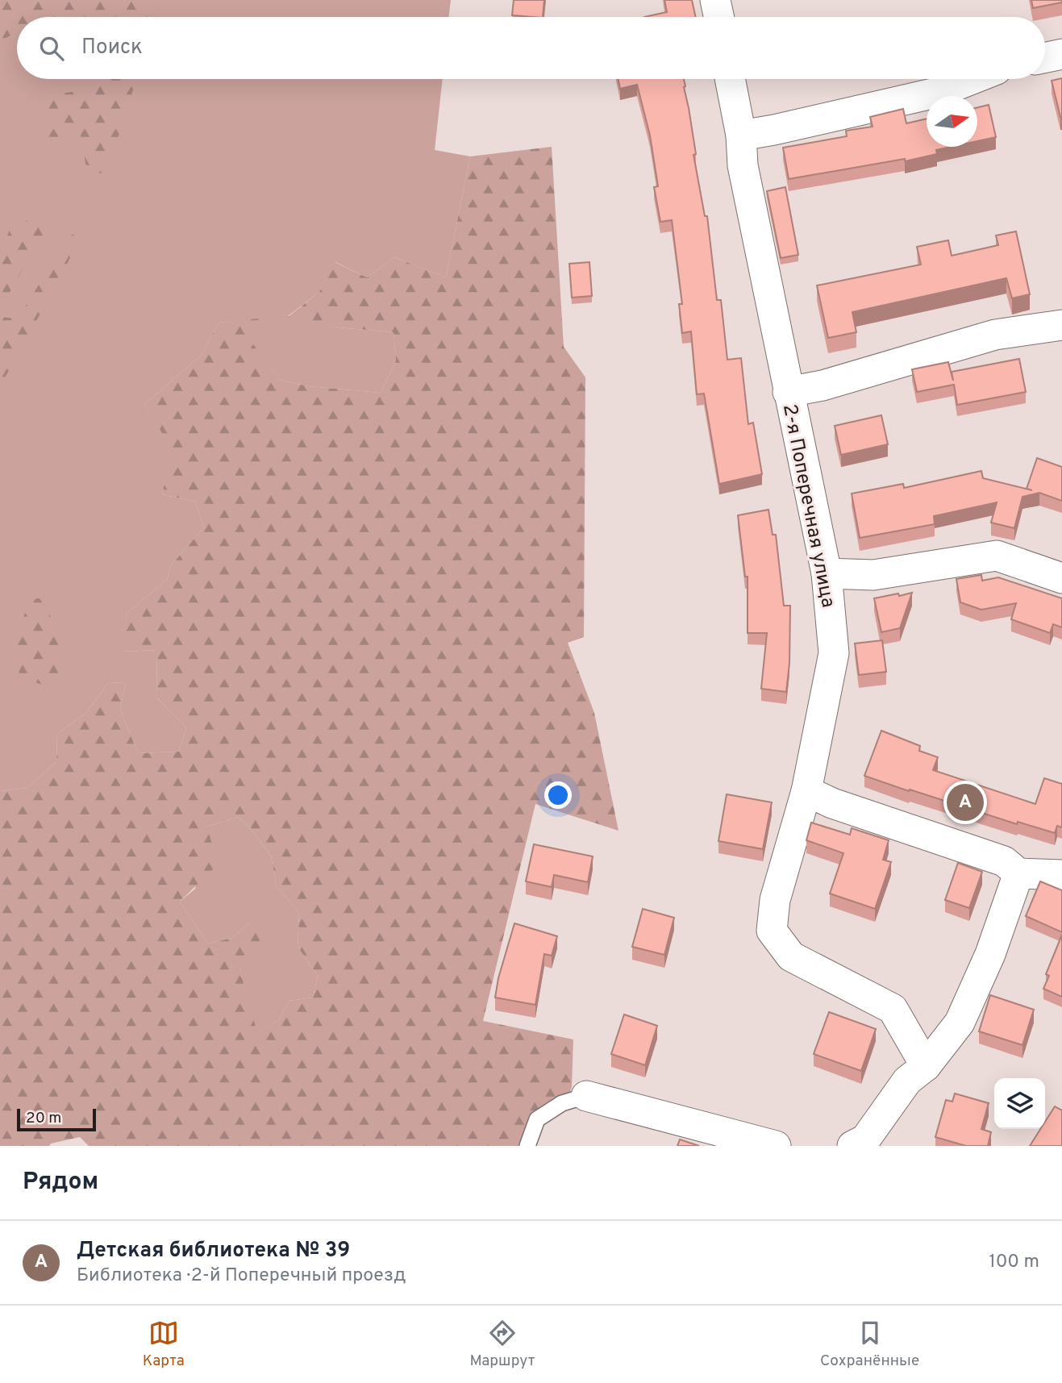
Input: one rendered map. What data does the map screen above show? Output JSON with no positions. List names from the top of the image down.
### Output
{
  "streets": {
    "street": ["2-я Поперечная улица"]
  },
  "scale_bar": "20 m",
  "north": "right",
  "page": {
    "search": "Поиск",
    "pins": "A",
    "scale": "20 m",
    "heading": "Рядом",
    "list": [
      {
        "mark": "A",
        "name": "Детская библиотека № 39",
        "note": "Библиотека · 2-й Поперечный проезд",
        "value": "100 m"
      }
    ],
    "nav": ["Карта", "Маршрут", "Сохранённые"]
  }
}
